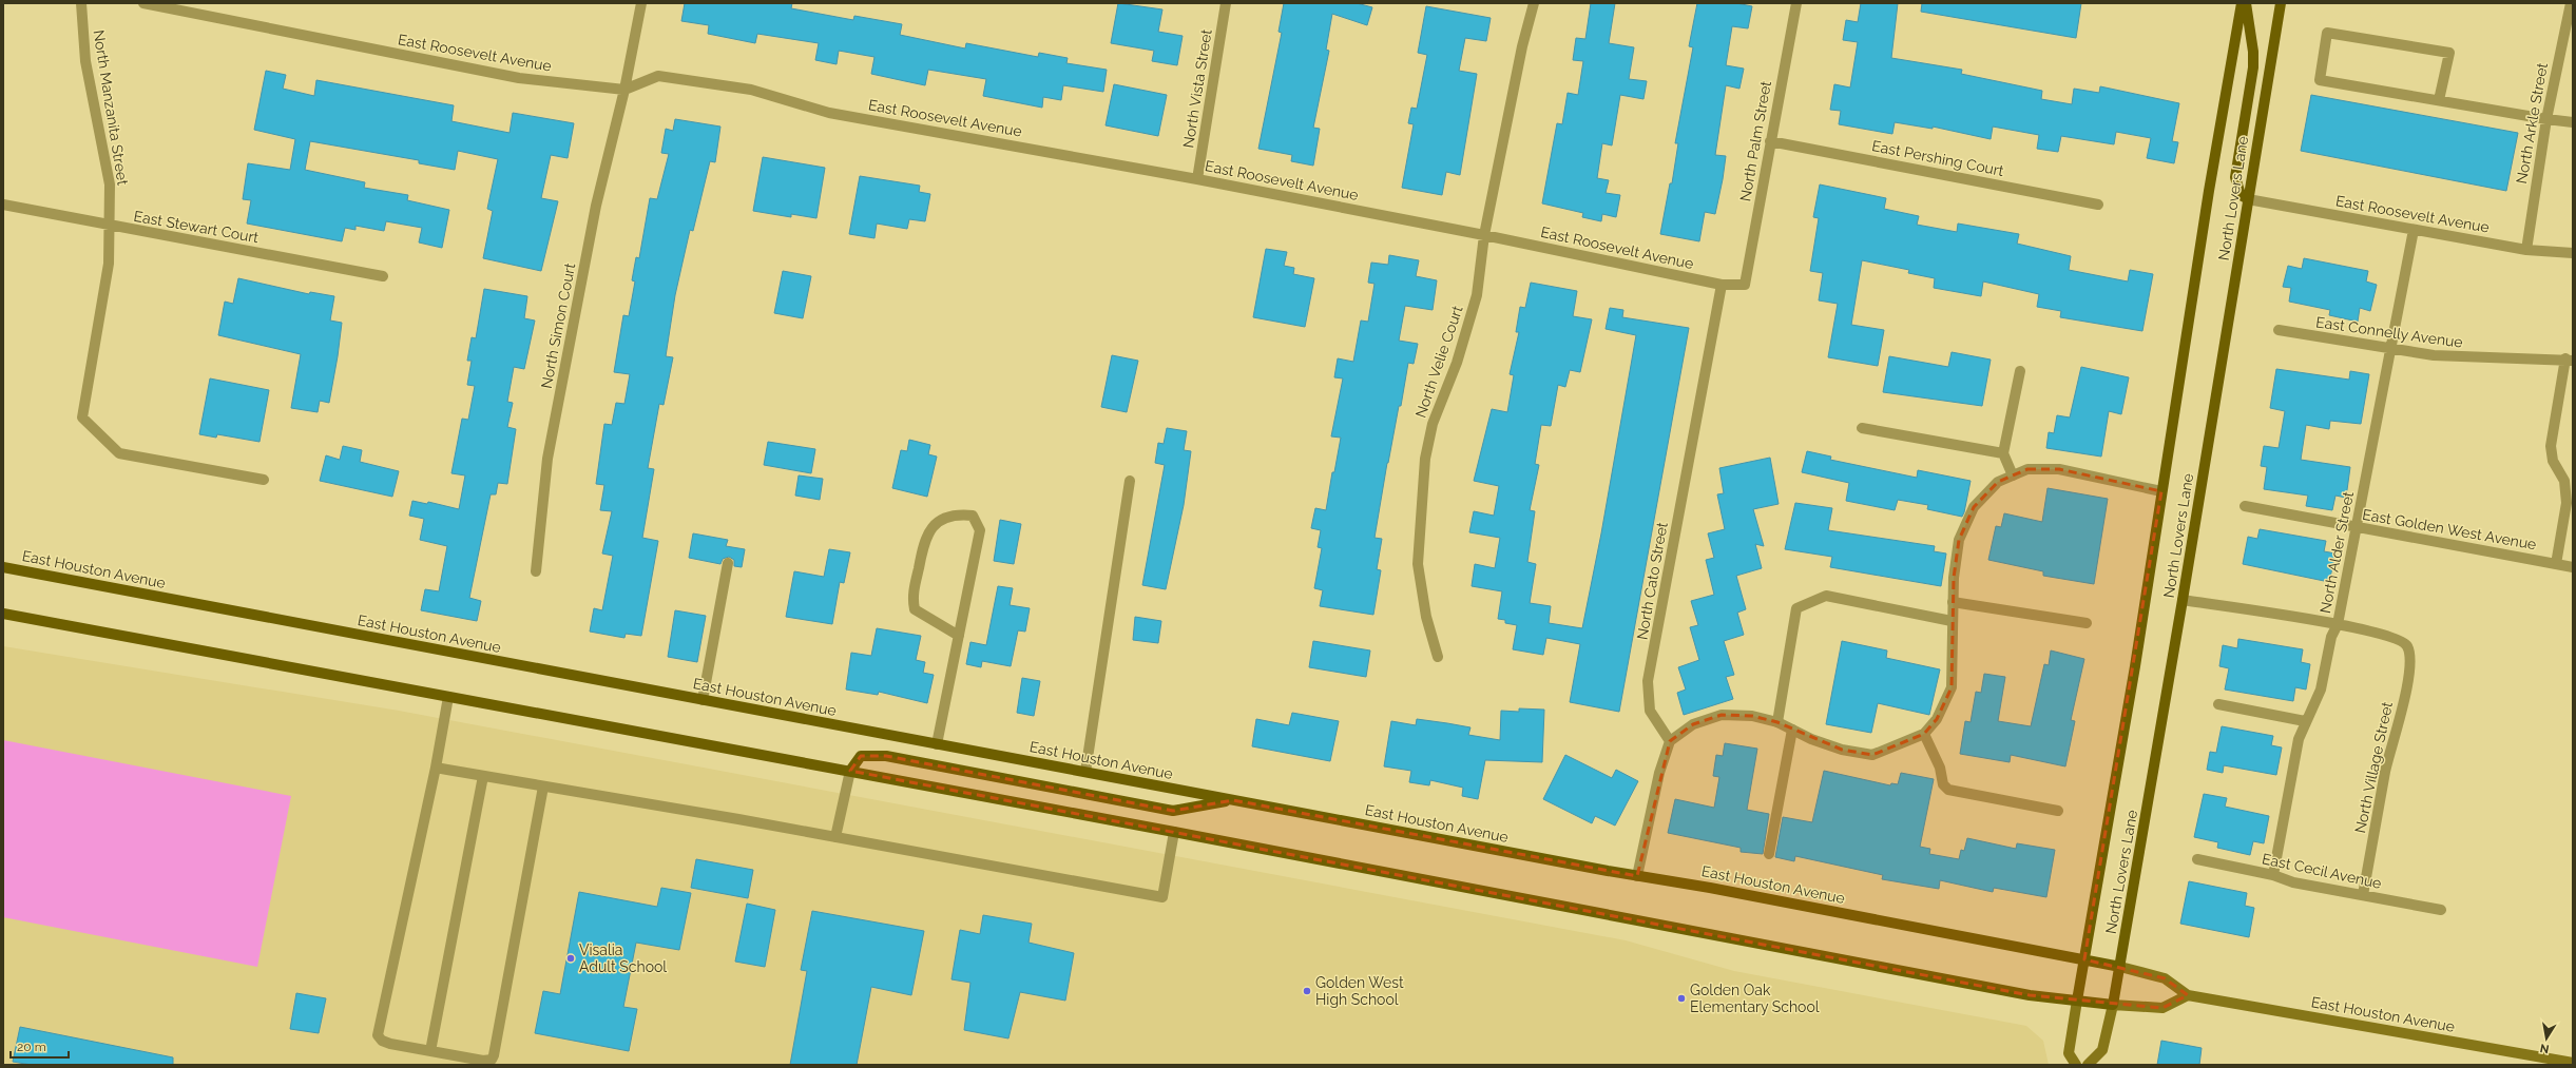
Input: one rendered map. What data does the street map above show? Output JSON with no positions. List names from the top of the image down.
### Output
{
  "streets": {
    "main road": ["North Lovers Lane", "East Houston Avenue"],
    "street": [
      "East Roosevelt Avenue",
      "North Vista Street",
      "North Manzanita Street",
      "North Arkle Street",
      "North Palm Street",
      "East Pershing Court",
      "East Stewart Court",
      "North Simon Court",
      "East Connelly Avenue",
      "North Velie Court",
      "East Golden West Avenue",
      "North Alder Street",
      "North Cato Street",
      "North Village Street",
      "East Cecil Avenue"
    ]
  },
  "crossings": [
    ["East Roosevelt Avenue", "North Vista Street"],
    ["East Roosevelt Avenue", "North Arkle Street"],
    ["East Roosevelt Avenue", "North Palm Street"],
    ["East Roosevelt Avenue", "North Lovers Lane"],
    ["East Roosevelt Avenue", "North Simon Court"],
    ["East Roosevelt Avenue", "North Velie Court"],
    ["East Roosevelt Avenue", "North Alder Street"],
    ["East Roosevelt Avenue", "North Cato Street"],
    ["North Manzanita Street", "East Stewart Court"],
    ["North Palm Street", "East Pershing Court"],
    ["North Lovers Lane", "East Houston Avenue"],
    ["East Connelly Avenue", "North Alder Street"],
    ["East Golden West Avenue", "North Alder Street"],
    ["North Alder Street", "North Village Street"],
    ["North Alder Street", "East Cecil Avenue"],
    ["North Village Street", "East Cecil Avenue"]
  ],
  "places": ["Visalia Adult School", "Golden West High School", "Golden Oak Elementary School"],
  "scale_bar": "20 m",
  "north": "bottom"
}
